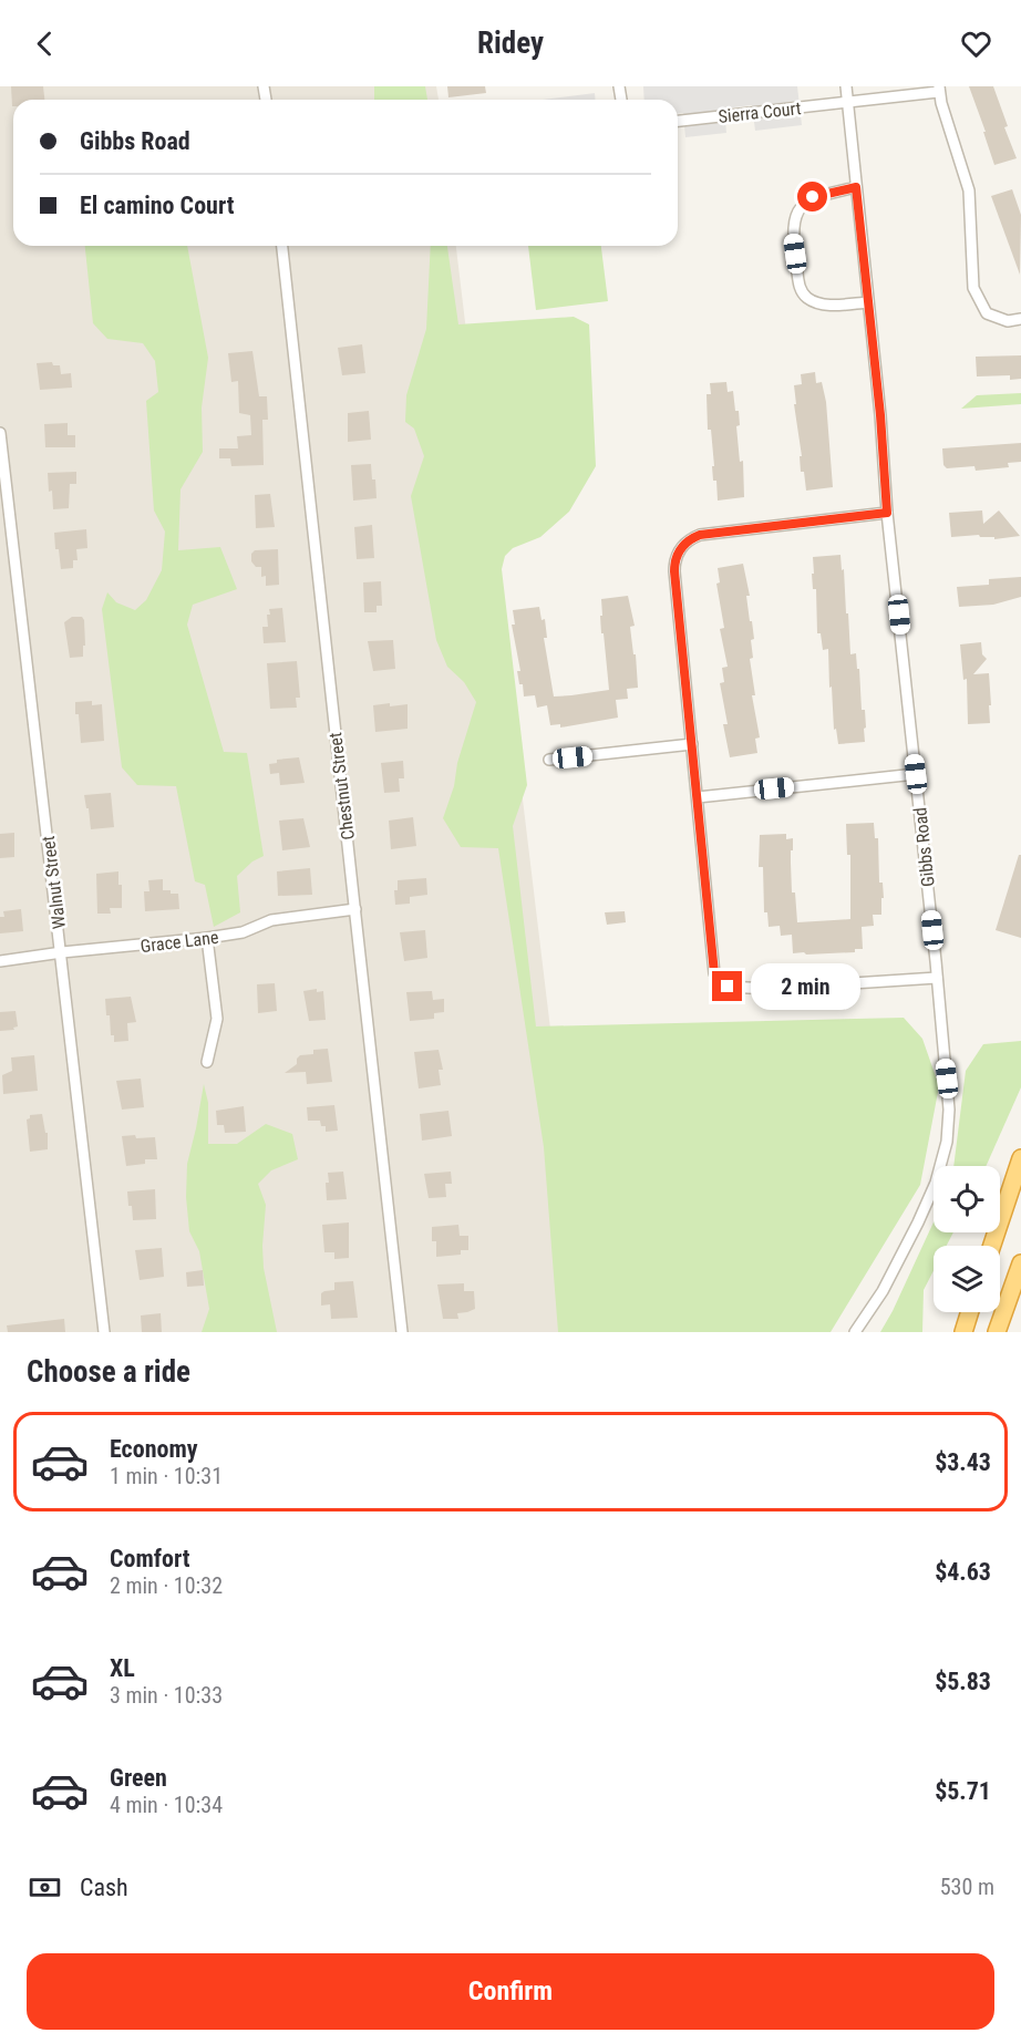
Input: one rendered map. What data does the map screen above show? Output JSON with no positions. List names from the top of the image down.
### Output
{
  "streets": {
    "street": [
      "Sierra Court",
      "Chestnut Street",
      "Gibbs Road",
      "Walnut Street",
      "Grace Lane"
    ]
  },
  "crossings": [
    ["Sierra Court", "Gibbs Road"],
    ["Chestnut Street", "Grace Lane"],
    ["Walnut Street", "Grace Lane"]
  ],
  "page": {
    "header": "Ridey",
    "banner": ["Gibbs Road", "El camino Court"],
    "bubble": "2 min",
    "heading": "Choose a ride",
    "list": [
      {
        "name": "Economy",
        "note": "1 min · 10:31",
        "value": "$3.43"
      },
      {
        "name": "Comfort",
        "note": "2 min · 10:32",
        "value": "$4.63"
      },
      {
        "name": "XL",
        "note": "3 min · 10:33",
        "value": "$5.83"
      },
      {
        "name": "Green",
        "note": "4 min · 10:34",
        "value": "$5.71"
      }
    ],
    "pay": ["Cash", "530 m"],
    "buttons": "Confirm"
  }
}
